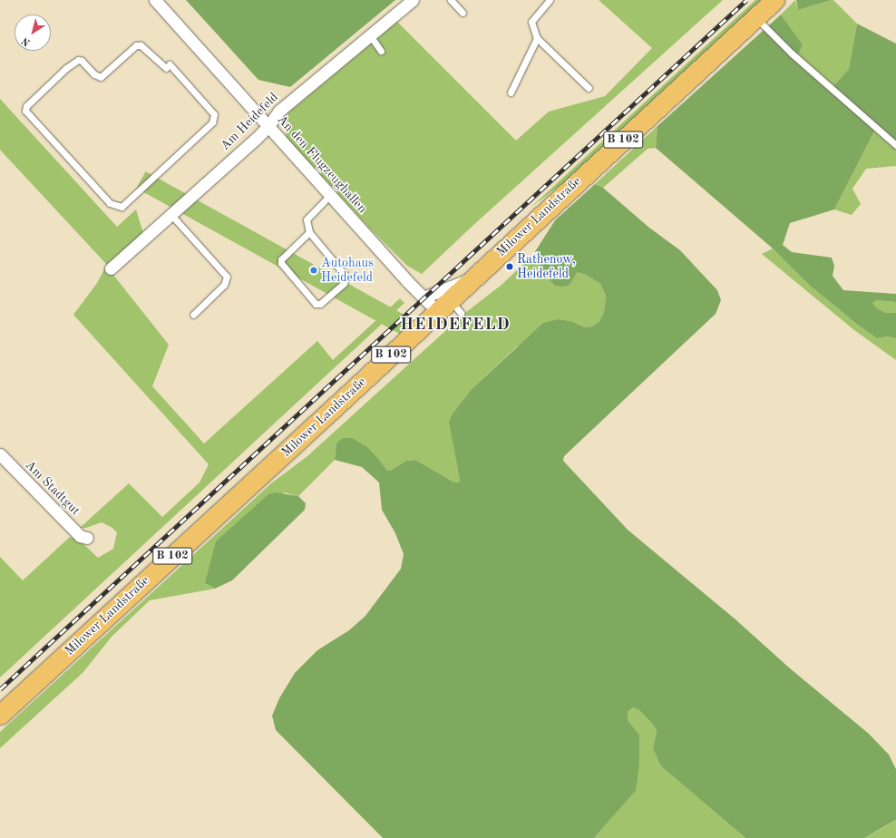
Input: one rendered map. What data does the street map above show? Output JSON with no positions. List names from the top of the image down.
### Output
{
  "streets": {
    "main road": ["B 102", "Milower Landstraße"],
    "street": ["Am Heidefeld", "An den Flugzeughallen", "Am Stadtgut"]
  },
  "crossings": [
    ["Am Heidefeld", "An den Flugzeughallen"],
    ["An den Flugzeughallen", "Milower Landstraße"]
  ],
  "districts": ["HEIDEFELD"],
  "places": ["Rathenow, Heidefeld", "Autohaus Heidefeld"],
  "north": "bottom left"
}
